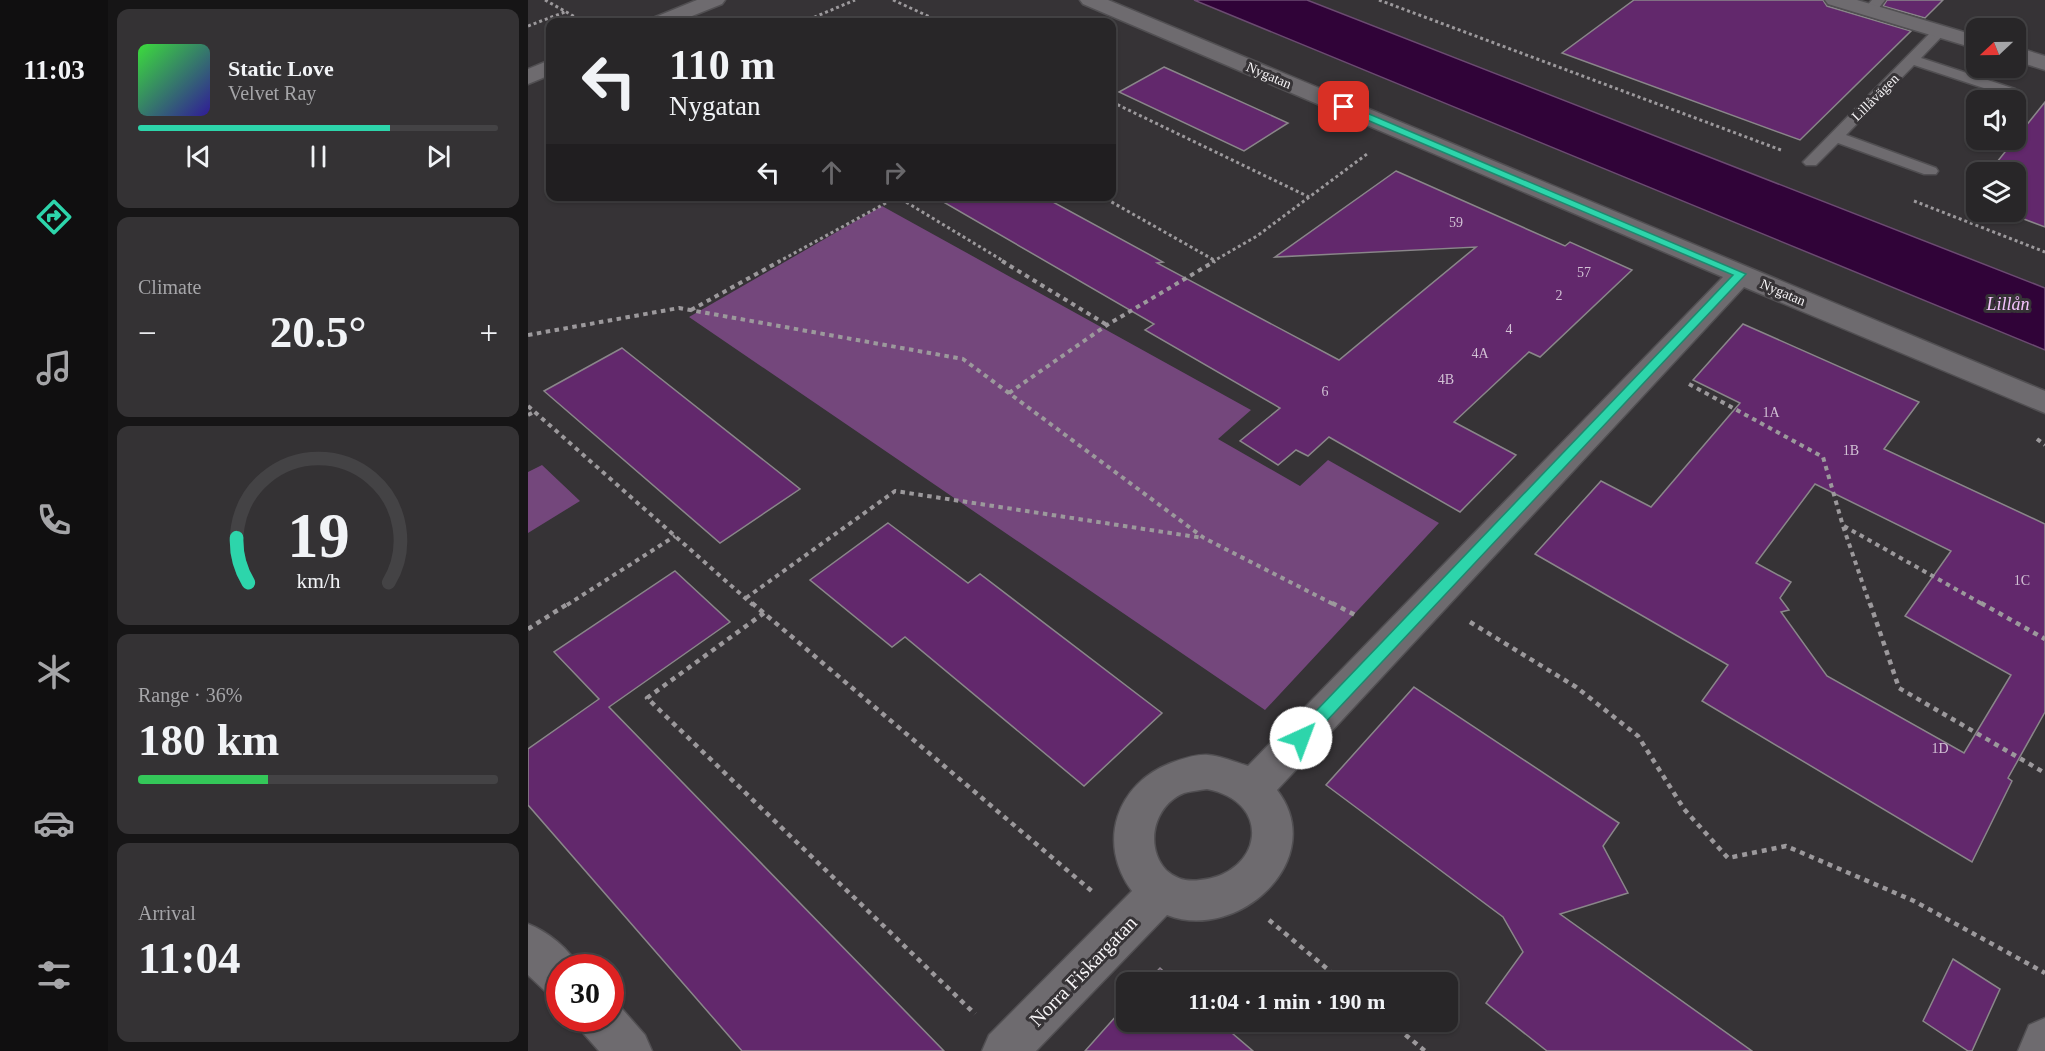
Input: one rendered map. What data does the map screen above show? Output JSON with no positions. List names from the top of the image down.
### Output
{
  "streets": {
    "street": ["Nygatan", "Norra Fiskargatan"],
    "lane": ["Lillåvägen"]
  },
  "water": ["Lillån"],
  "house_numbers": [
    "59",
    "57",
    "2",
    "4",
    "4A",
    "4B",
    "6",
    "1A",
    "1B",
    "1C",
    "1D"
  ],
  "north": "left",
  "page": {
    "tabs": "11:03",
    "turn": ["110 m", "Nygatan"],
    "song": ["Static Love", "Velvet Ray"],
    "tile": [
      "Climate",
      ["Range · 36%", "180 km"],
      ["Arrival", "11:04"]
    ],
    "heat": ["−", "20.5°", "+"],
    "limit": "30",
    "trip": "11:04 · 1 min · 190 m",
    "gauge": ["19", "km/h"]
  }
}
